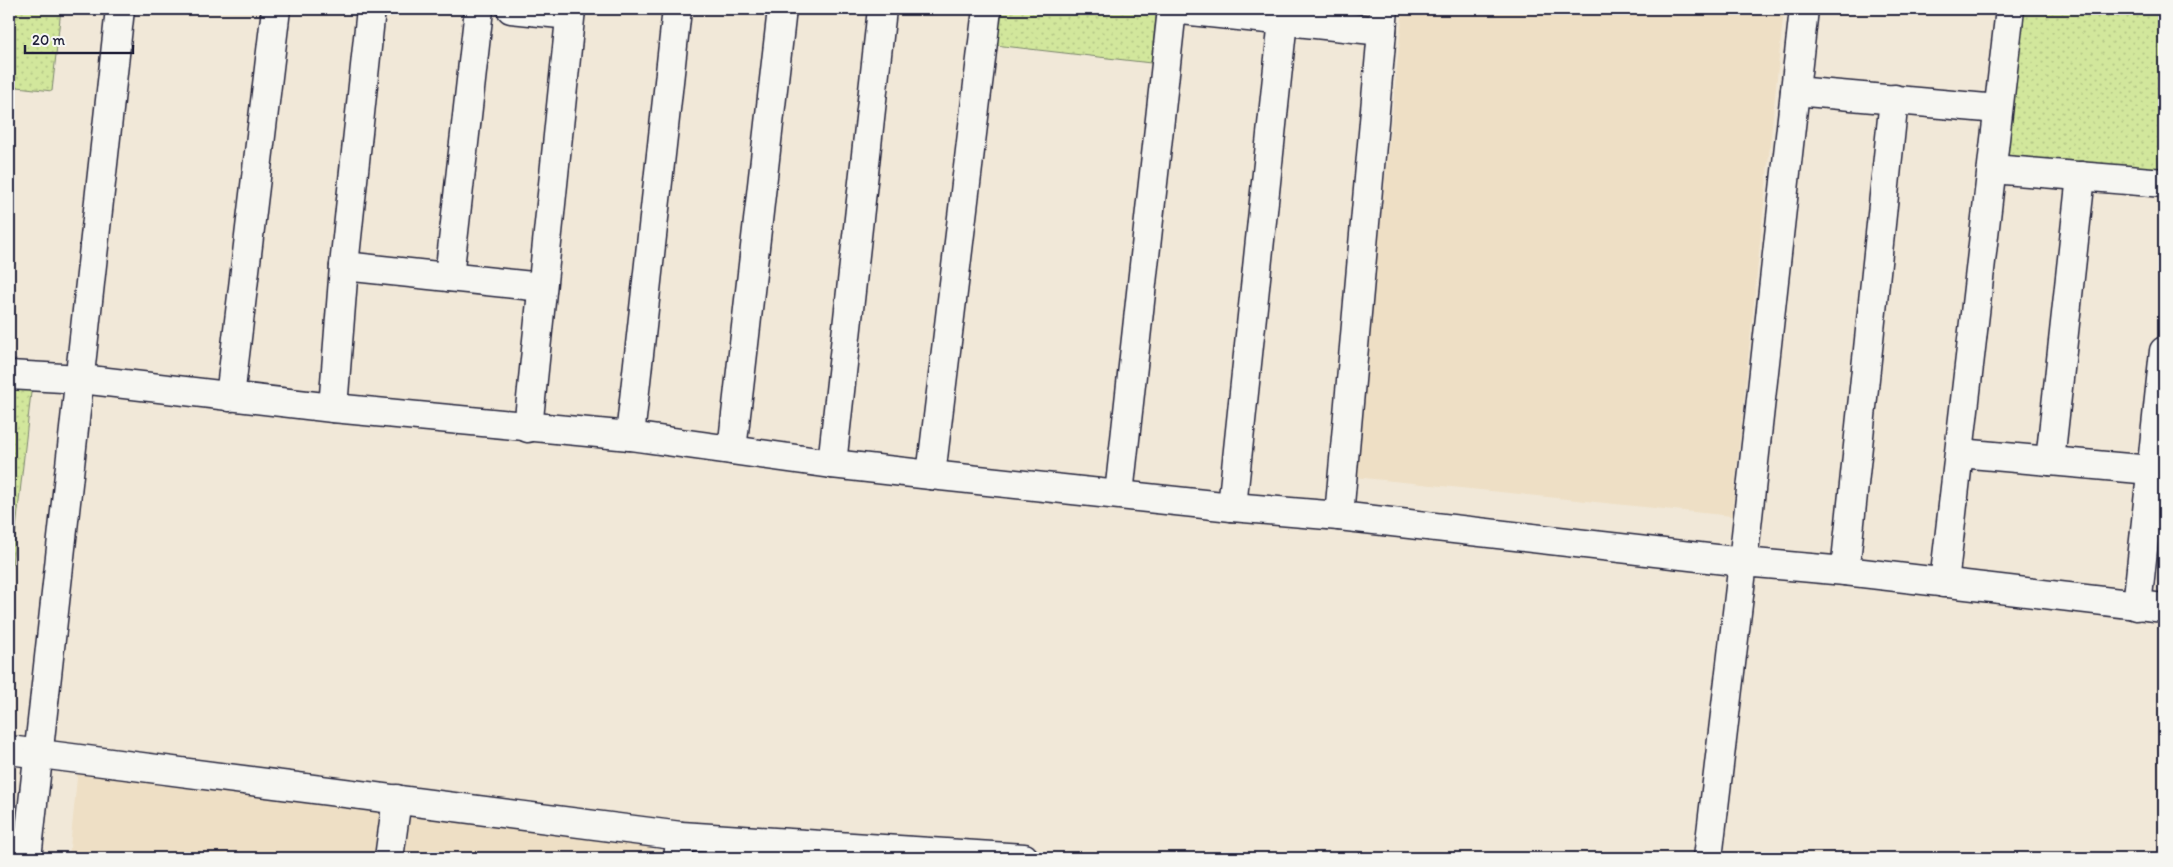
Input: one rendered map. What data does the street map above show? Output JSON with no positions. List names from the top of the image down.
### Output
{
  "scale_bar": "20 m"
}
